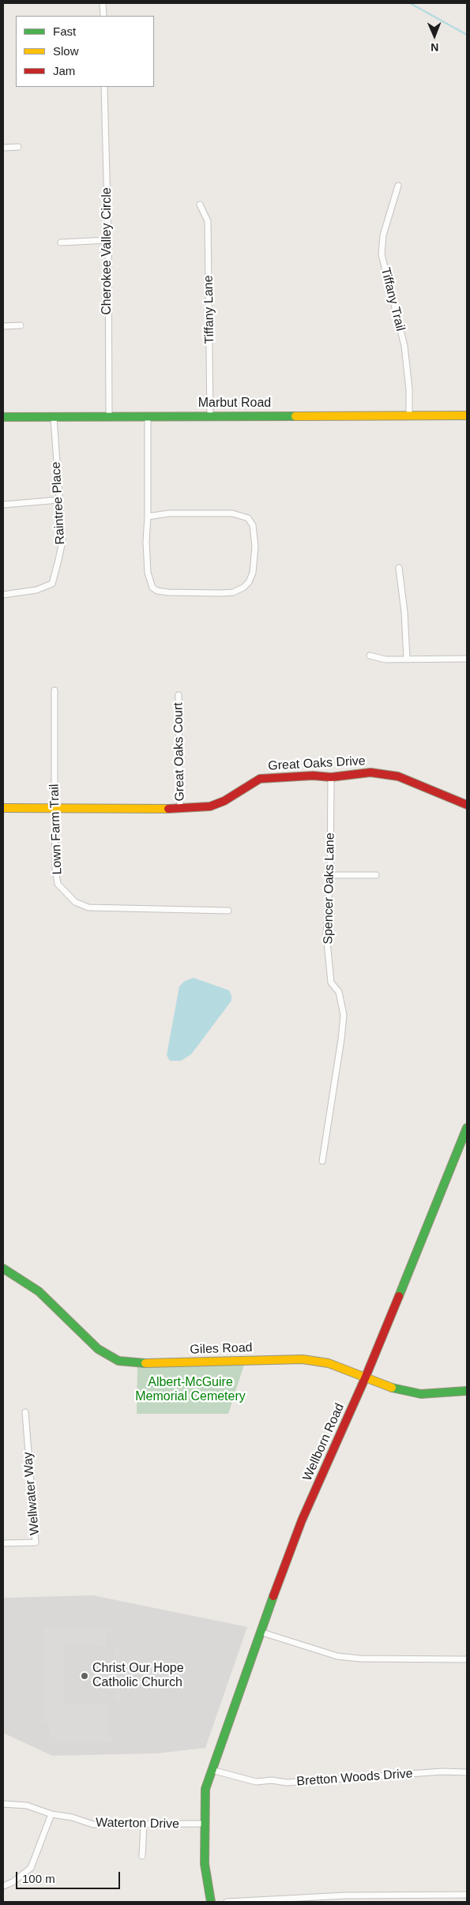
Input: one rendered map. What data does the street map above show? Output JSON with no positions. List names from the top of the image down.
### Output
{
  "streets": {
    "street": [
      "Cherokee Valley Circle",
      "Tiffany Trail",
      "Tiffany Lane",
      "Marbut Road",
      "Raintree Place",
      "Great Oaks Court",
      "Great Oaks Drive",
      "Lown Farm Trail",
      "Spencer Oaks Lane",
      "Giles Road",
      "Wellborn Road",
      "Wellwater Way",
      "Bretton Woods Drive",
      "Waterton Drive"
    ]
  },
  "crossings": [
    ["Cherokee Valley Circle", "Marbut Road"],
    ["Tiffany Trail", "Marbut Road"],
    ["Tiffany Lane", "Marbut Road"],
    ["Marbut Road", "Raintree Place"],
    ["Great Oaks Court", "Great Oaks Drive"],
    ["Great Oaks Drive", "Lown Farm Trail"],
    ["Great Oaks Drive", "Spencer Oaks Lane"],
    ["Giles Road", "Wellborn Road"],
    ["Wellborn Road", "Bretton Woods Drive"],
    ["Wellborn Road", "Waterton Drive"]
  ],
  "parks": ["Albert-McGuire Memorial Cemetery"],
  "places": ["Christ Our Hope Catholic Church"],
  "legend": ["Fast", "Slow", "Jam"],
  "scale_bar": "100 m",
  "north": "bottom"
}
